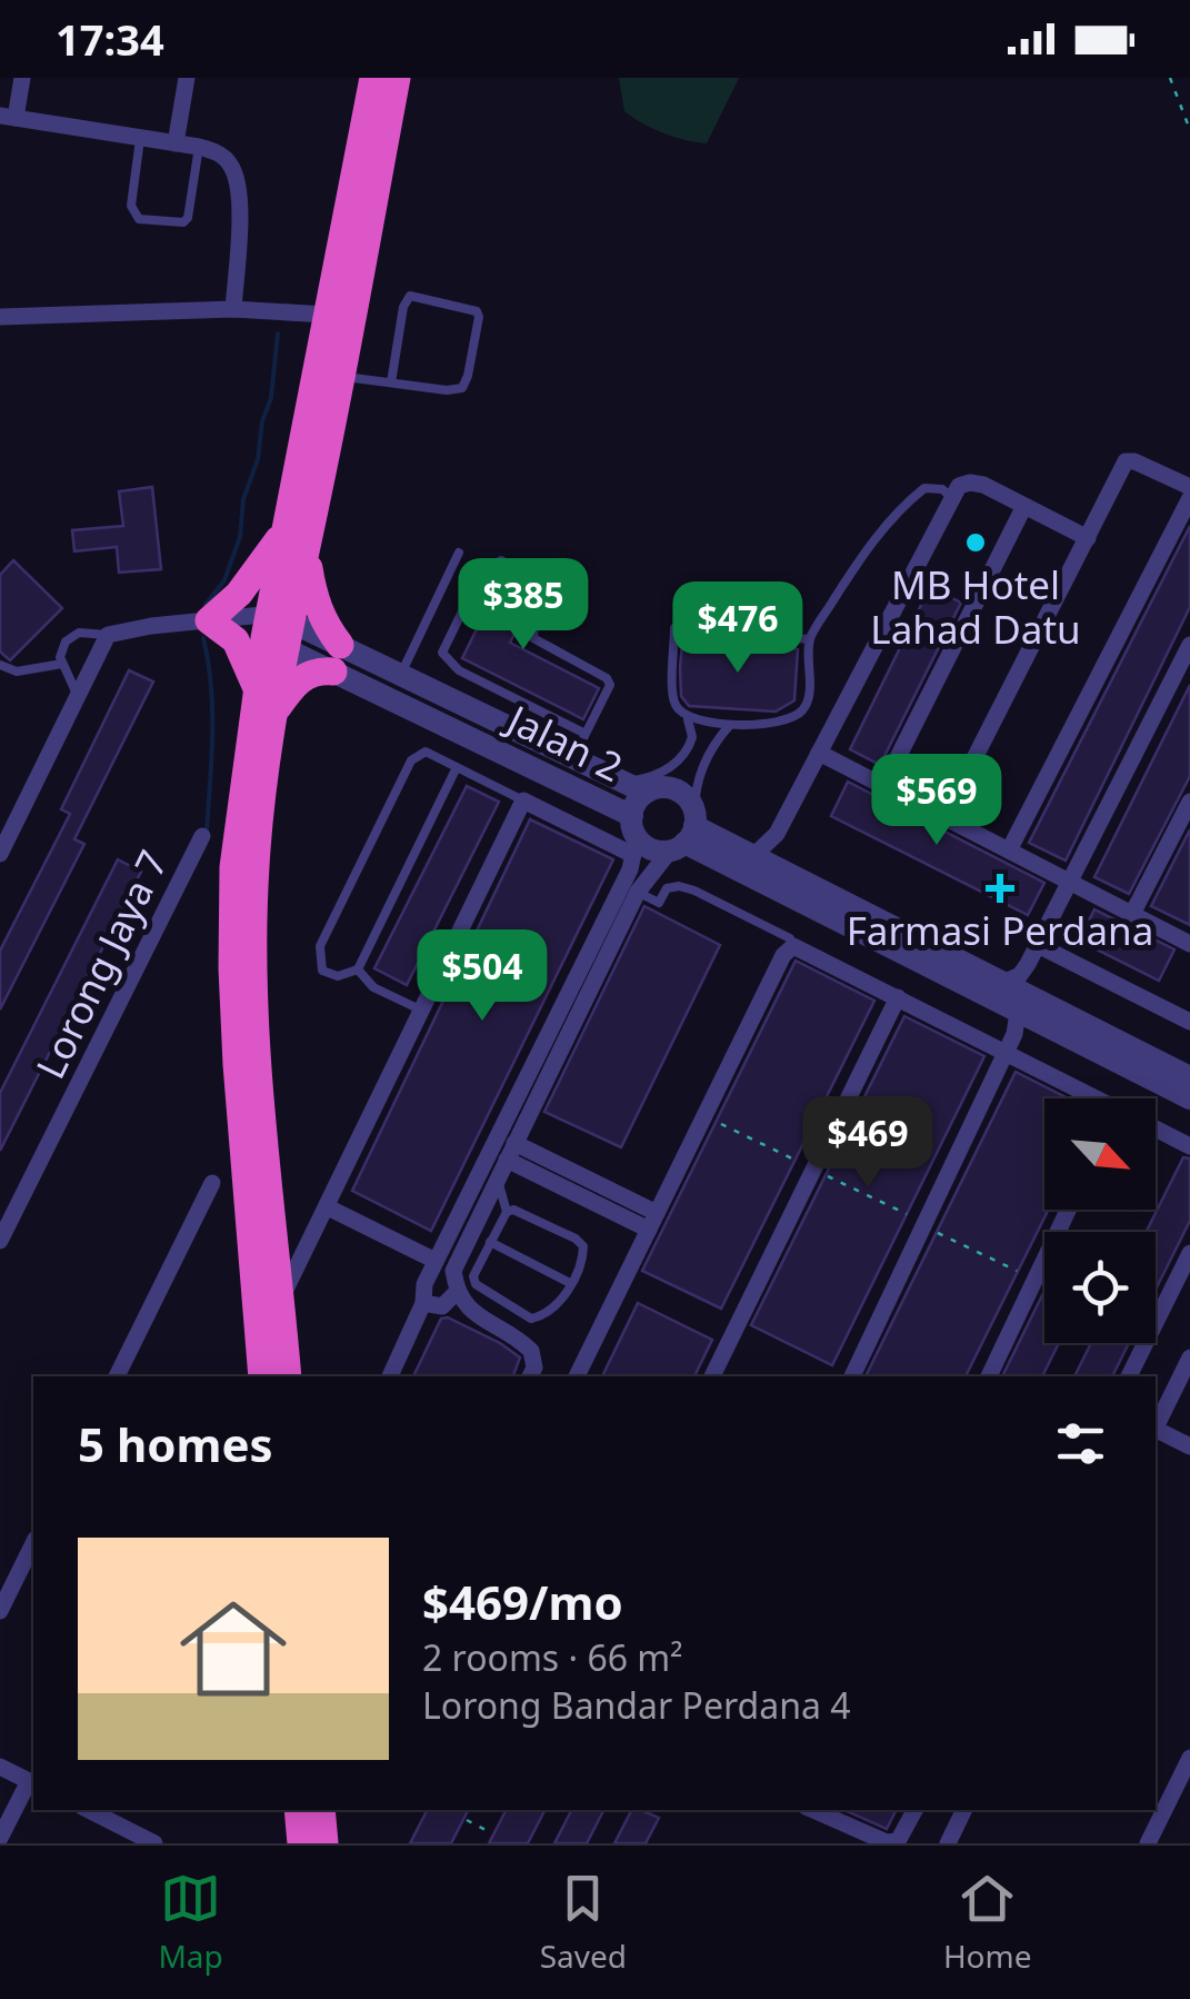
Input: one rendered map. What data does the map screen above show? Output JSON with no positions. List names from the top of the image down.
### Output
{
  "streets": {
    "street": ["Jalan 2", "Lorong Jaya 7"]
  },
  "places": {
    "other": ["MB Hotel Lahad Datu"],
    "health": ["Farmasi Perdana"]
  },
  "north": "bottom right",
  "page": {
    "status": "17:34",
    "price": [
      "$385",
      "$476",
      "$569",
      "$504",
      "$469"
    ],
    "heading": "5 homes",
    "list": [
      {
        "name": "$469/mo",
        "note": "2 rooms · 66 m² · Lorong Bandar Perdana 4"
      }
    ],
    "tabs": ["Map", "Saved", "Home"]
  }
}
